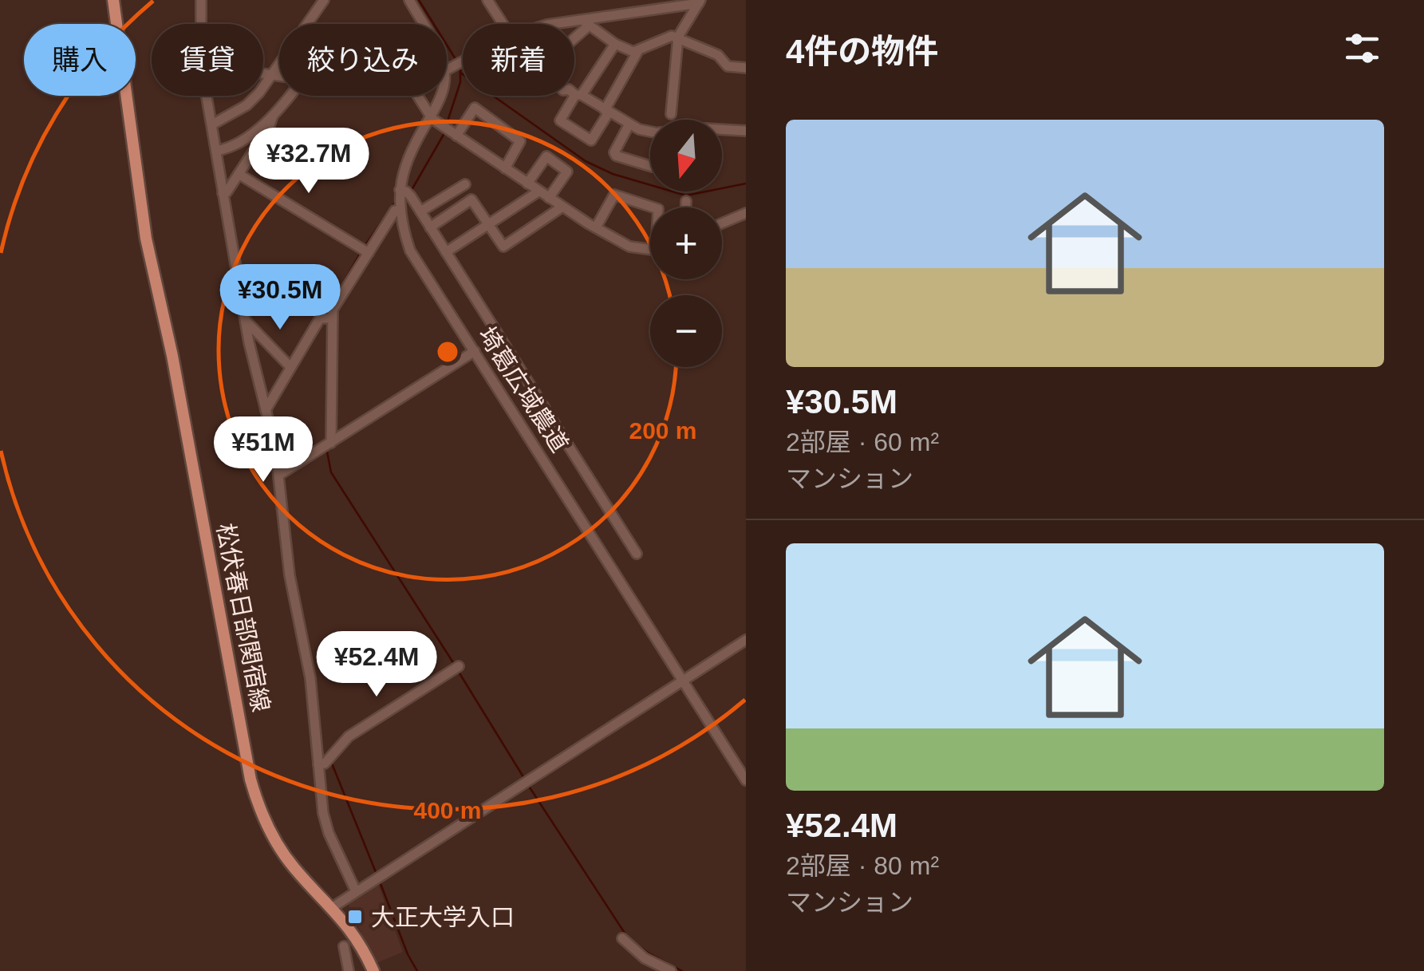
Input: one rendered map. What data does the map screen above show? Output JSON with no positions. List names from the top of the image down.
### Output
{
  "streets": {
    "main road": ["松伏春日部関宿線"],
    "street": ["埼葛広域農道"]
  },
  "places": {
    "transit": ["大正大学入口"]
  },
  "north": "bottom",
  "page": {
    "heading": "4件の物件",
    "chip": [
      "購入",
      "賃貸",
      "絞り込み",
      "新着"
    ],
    "list": [
      {
        "name": "¥30.5M",
        "note": "2部屋 · 60 m² · マンション"
      },
      {
        "name": "¥52.4M",
        "note": "2部屋 · 80 m² · マンション"
      }
    ],
    "map_buttons": ["+", "−"],
    "price": [
      "¥32.7M",
      "¥30.5M",
      "¥51M",
      "¥52.4M"
    ]
  },
  "rings": ["200 m", "400 m"]
}
